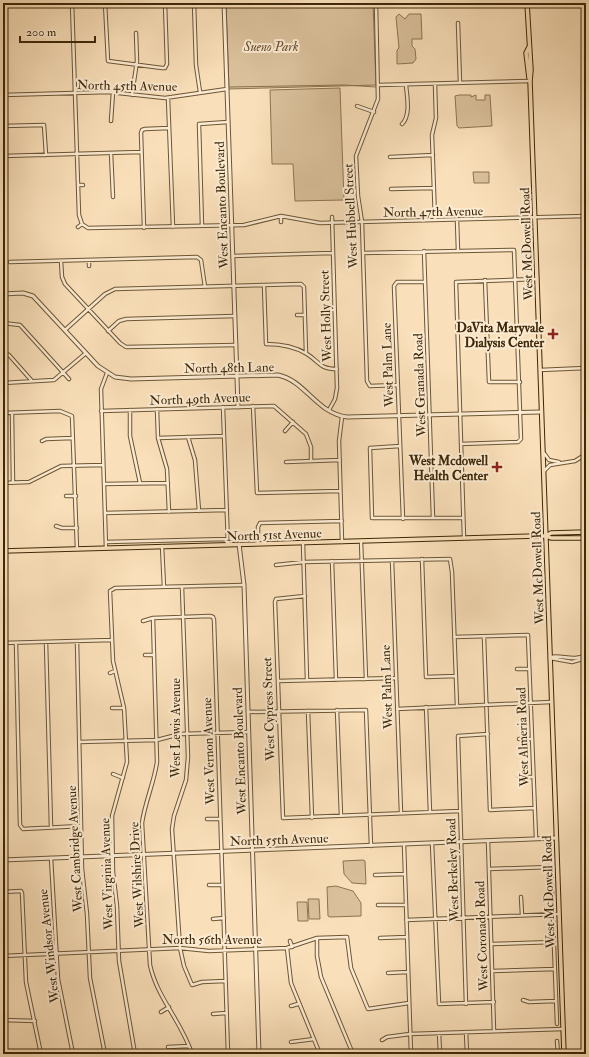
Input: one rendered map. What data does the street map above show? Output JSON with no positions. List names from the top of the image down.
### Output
{
  "streets": {
    "main road": ["West McDowell Road", "North 51st Avenue"],
    "street": [
      "North 45th Avenue",
      "West Encanto Boulevard",
      "North 47th Avenue",
      "West Hubbell Street",
      "West Holly Street",
      "West Palm Lane",
      "North 48th Lane",
      "West Granada Road",
      "North 49th Avenue",
      "West Cypress Street",
      "West Lewis Avenue",
      "West Almeria Road",
      "West Vernon Avenue",
      "North 55th Avenue",
      "West Cambridge Avenue",
      "West Berkeley Road",
      "West Virginia Avenue",
      "West Wilshire Drive",
      "West Coronado Road",
      "North 56th Avenue",
      "West Windsor Avenue"
    ]
  },
  "crossings": [
    ["North 45th Avenue", "West Encanto Boulevard"],
    ["West Encanto Boulevard", "North 47th Avenue"],
    ["West Encanto Boulevard", "North 48th Lane"],
    ["West Encanto Boulevard", "North 49th Avenue"],
    ["West Encanto Boulevard", "North 51st Avenue"],
    ["West Encanto Boulevard", "North 55th Avenue"],
    ["West Encanto Boulevard", "North 56th Avenue"],
    ["North 47th Avenue", "West Hubbell Street"],
    ["North 47th Avenue", "West McDowell Road"],
    ["North 47th Avenue", "West Holly Street"],
    ["West Hubbell Street", "West Palm Lane"],
    ["West McDowell Road", "North 48th Lane"],
    ["West McDowell Road", "North 51st Avenue"],
    ["West McDowell Road", "North 55th Avenue"],
    ["West McDowell Road", "West Coronado Road"],
    ["West Holly Street", "North 48th Lane"],
    ["West Palm Lane", "North 48th Lane"],
    ["West Palm Lane", "West Granada Road"],
    ["North 48th Lane", "West Granada Road"],
    ["West Lewis Avenue", "West Vernon Avenue"],
    ["West Lewis Avenue", "North 55th Avenue"],
    ["West Lewis Avenue", "North 56th Avenue"],
    ["West Almeria Road", "North 55th Avenue"],
    ["West Vernon Avenue", "North 55th Avenue"],
    ["West Vernon Avenue", "North 56th Avenue"],
    ["North 55th Avenue", "West Cambridge Avenue"],
    ["North 55th Avenue", "West Berkeley Road"],
    ["North 55th Avenue", "West Virginia Avenue"],
    ["North 55th Avenue", "West Wilshire Drive"],
    ["North 55th Avenue", "West Coronado Road"],
    ["North 55th Avenue", "West Windsor Avenue"],
    ["West Cambridge Avenue", "North 56th Avenue"],
    ["West Virginia Avenue", "North 56th Avenue"],
    ["West Wilshire Drive", "North 56th Avenue"],
    ["North 56th Avenue", "West Windsor Avenue"]
  ],
  "parks": ["Sueno Park"],
  "places": {
    "health": ["DaVita Maryvale Dialysis Center", "West Mcdowell Health Center"]
  },
  "scale_bar": "200 m"
}
